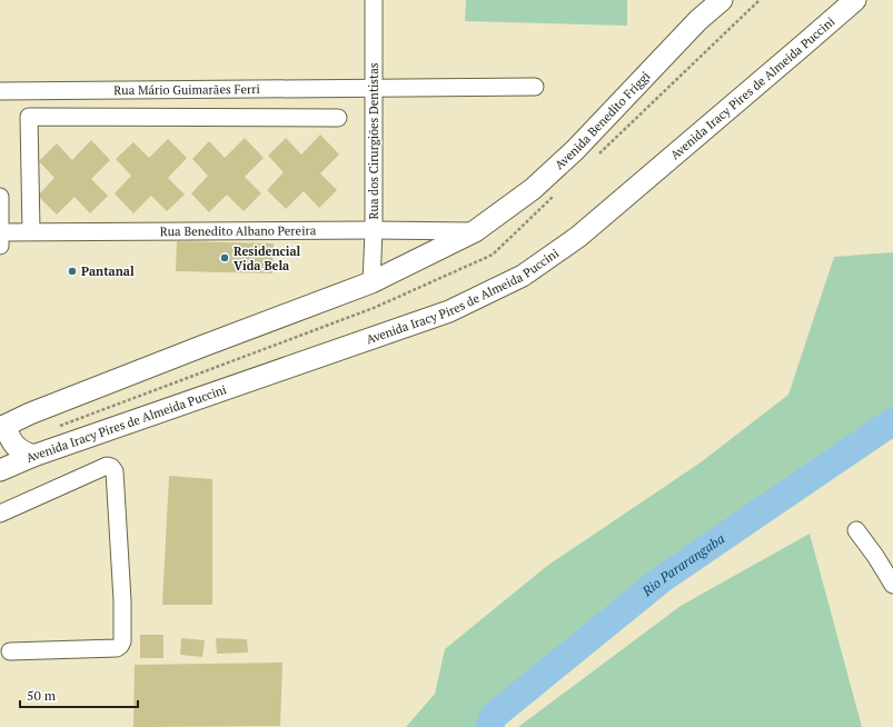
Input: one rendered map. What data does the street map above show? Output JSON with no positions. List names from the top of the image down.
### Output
{
  "streets": {
    "main road": ["Avenida Iracy Pires de Almeida Puccini", "Avenida Benedito Friggi"],
    "street": ["Rua Mário Guimarães Ferri", "Rua dos Cirurgiões Dentistas", "Rua Benedito Albano Pereira"]
  },
  "crossings": [
    ["Rua Mário Guimarães Ferri", "Rua dos Cirurgiões Dentistas"],
    ["Avenida Benedito Friggi", "Rua Benedito Albano Pereira"],
    ["Rua dos Cirurgiões Dentistas", "Rua Benedito Albano Pereira"]
  ],
  "water": ["Rio Pararangaba"],
  "places": ["Residencial Vida Bela", "Pantanal"],
  "scale_bar": "50 m"
}
